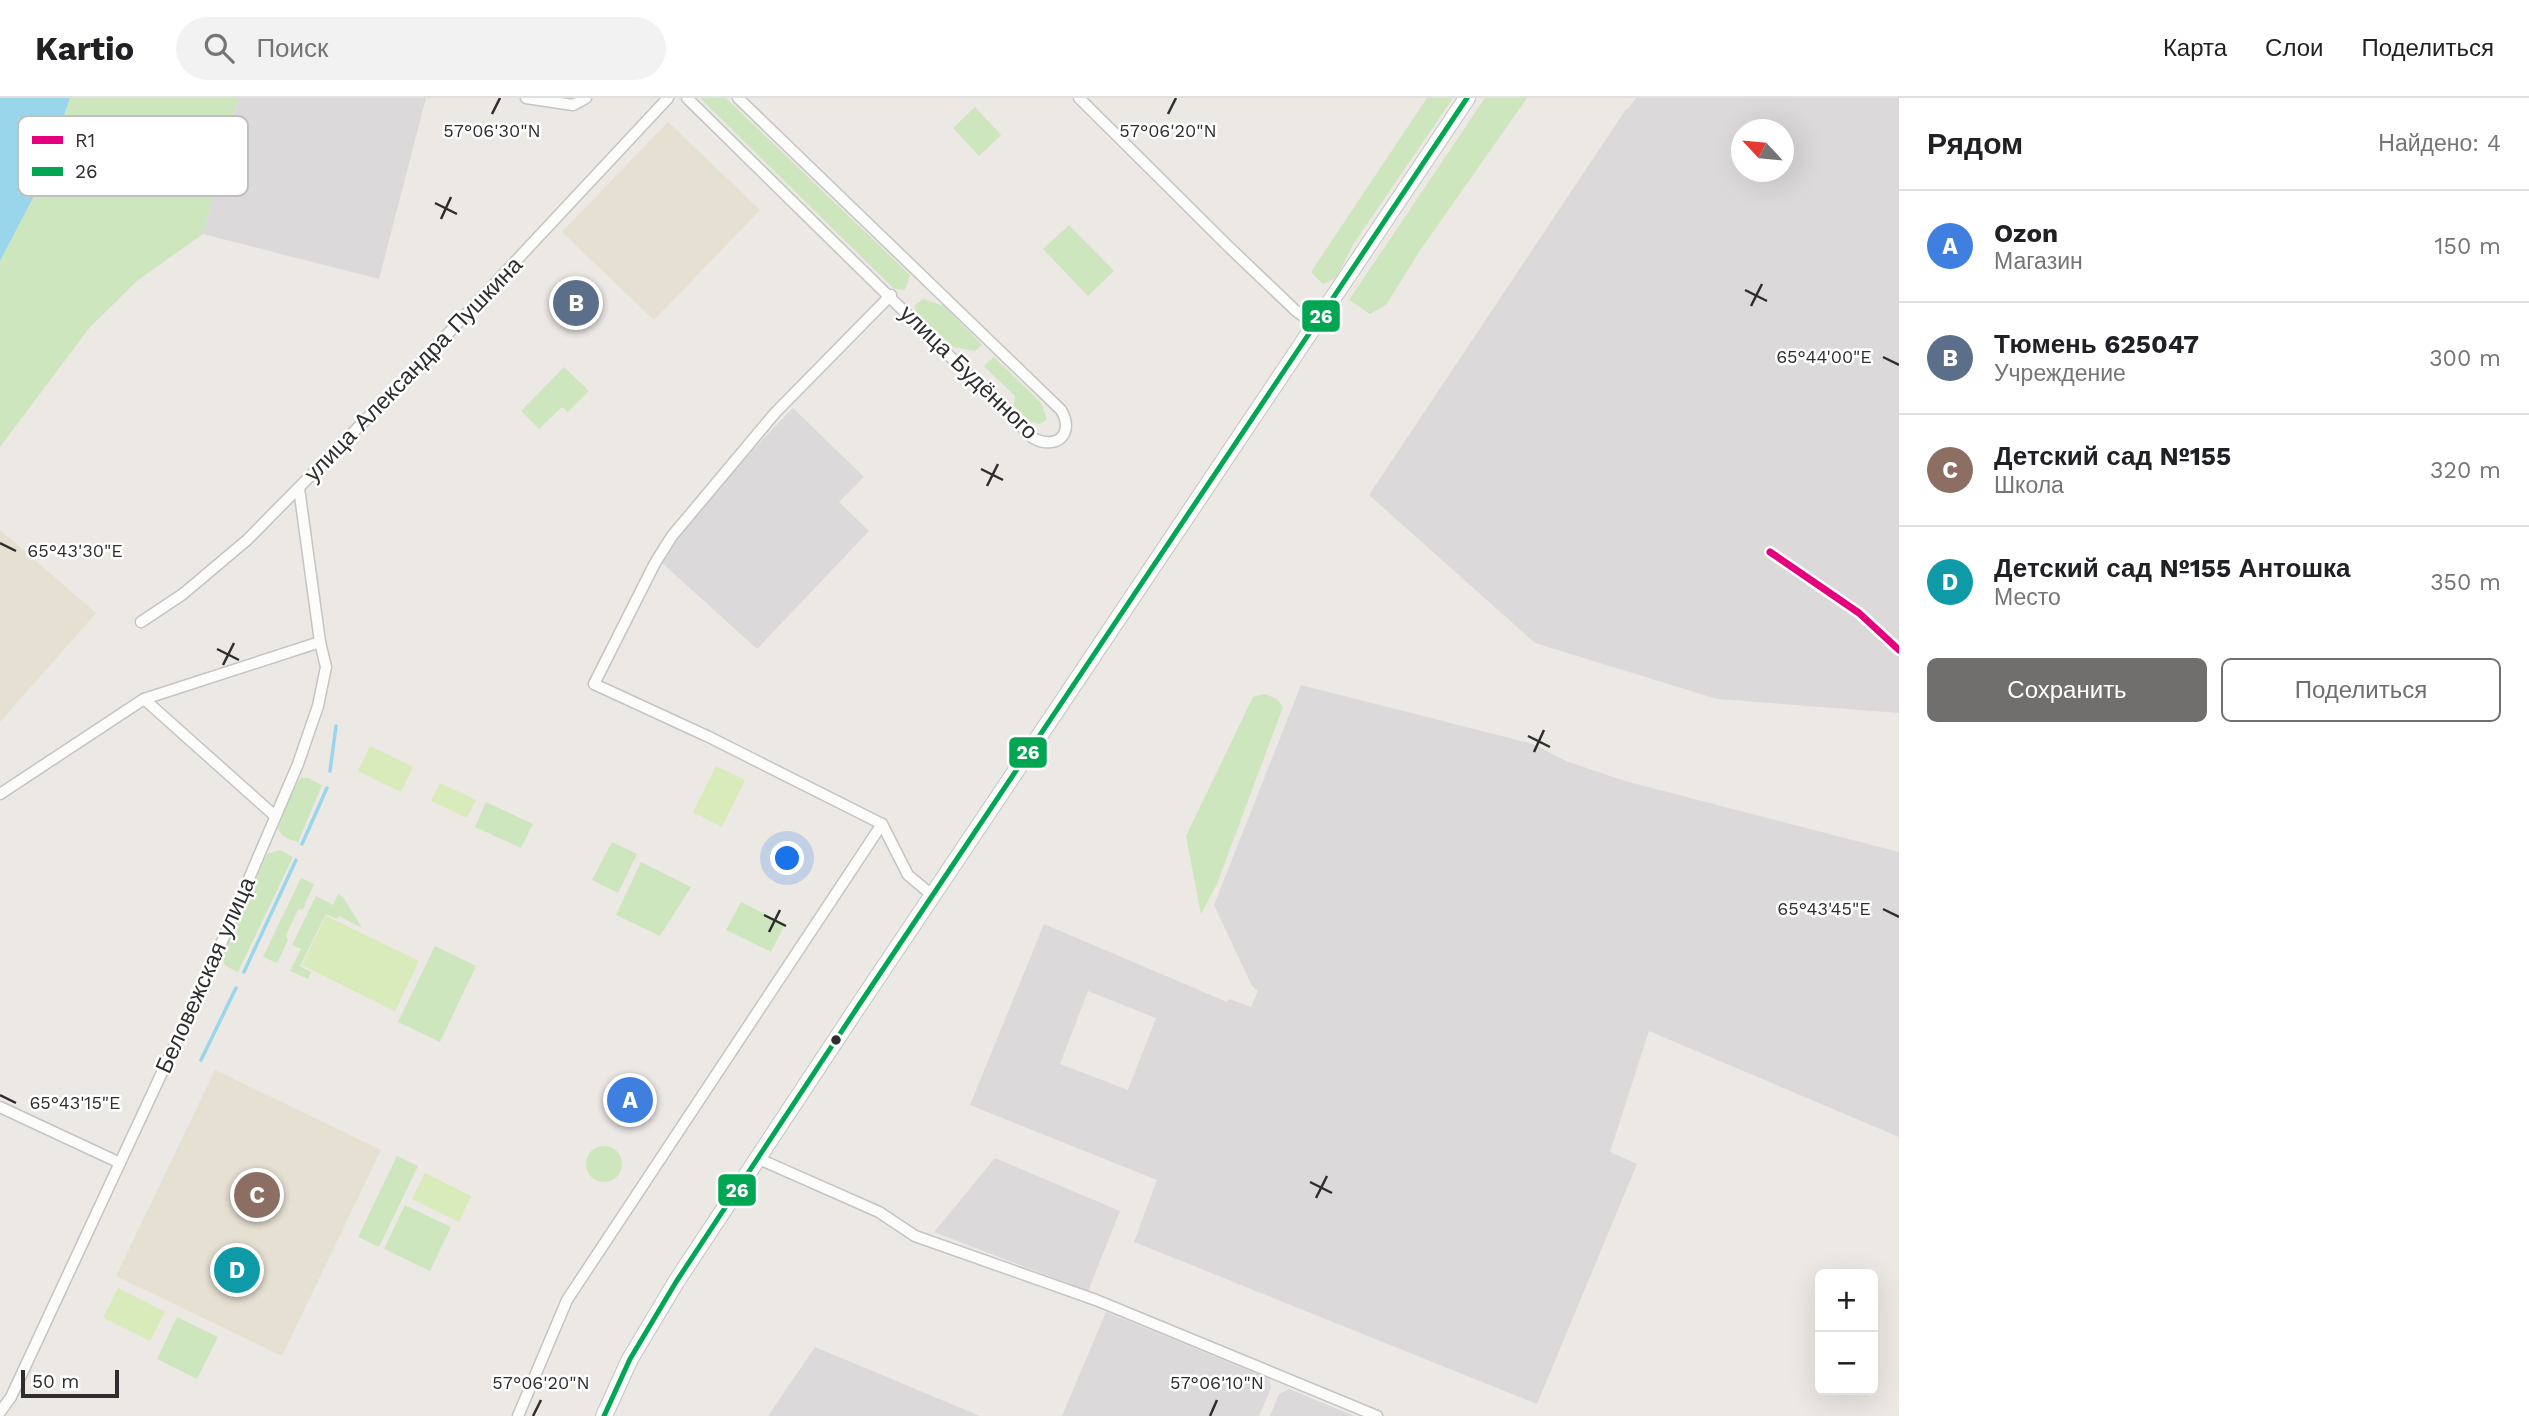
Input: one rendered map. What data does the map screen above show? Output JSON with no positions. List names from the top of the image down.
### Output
{
  "streets": {
    "street": ["улица Александра Пушкина", "улица Будённого", "Беловежская улица"]
  },
  "crossings": [
    ["улица Александра Пушкина", "Беловежская улица"]
  ],
  "lines": ["transit line 26", "transit line R1"],
  "legend": ["R1", "26"],
  "scale_bar": "50 m",
  "north": "top left",
  "page": {
    "header": "Kartio",
    "search": "Поиск",
    "nav": ["Карта", "Слои", "Поделиться"],
    "heading": ["Рядом", "Найдено: 4"],
    "list": [
      {
        "mark": "A",
        "name": "Ozon",
        "note": "Магазин",
        "value": "150 m"
      },
      {
        "mark": "B",
        "name": "Тюмень 625047",
        "note": "Учреждение",
        "value": "300 m"
      },
      {
        "mark": "C",
        "name": "Детский сад №155",
        "note": "Школа",
        "value": "320 m"
      },
      {
        "mark": "D",
        "name": "Детский сад №155 Антошка",
        "note": "Место",
        "value": "350 m"
      }
    ],
    "pins": [
      "B",
      "A",
      "C",
      "D"
    ],
    "buttons": ["Сохранить", "Поделиться"],
    "map_buttons": ["+", "−"],
    "scale": "50 m"
  },
  "coordinates": [
    "57°06'30\"N",
    "57°06'20\"N",
    "65°44'00\"E",
    "65°43'30\"E",
    "65°43'45\"E",
    "65°43'15\"E",
    "57°06'10\"N"
  ]
}
